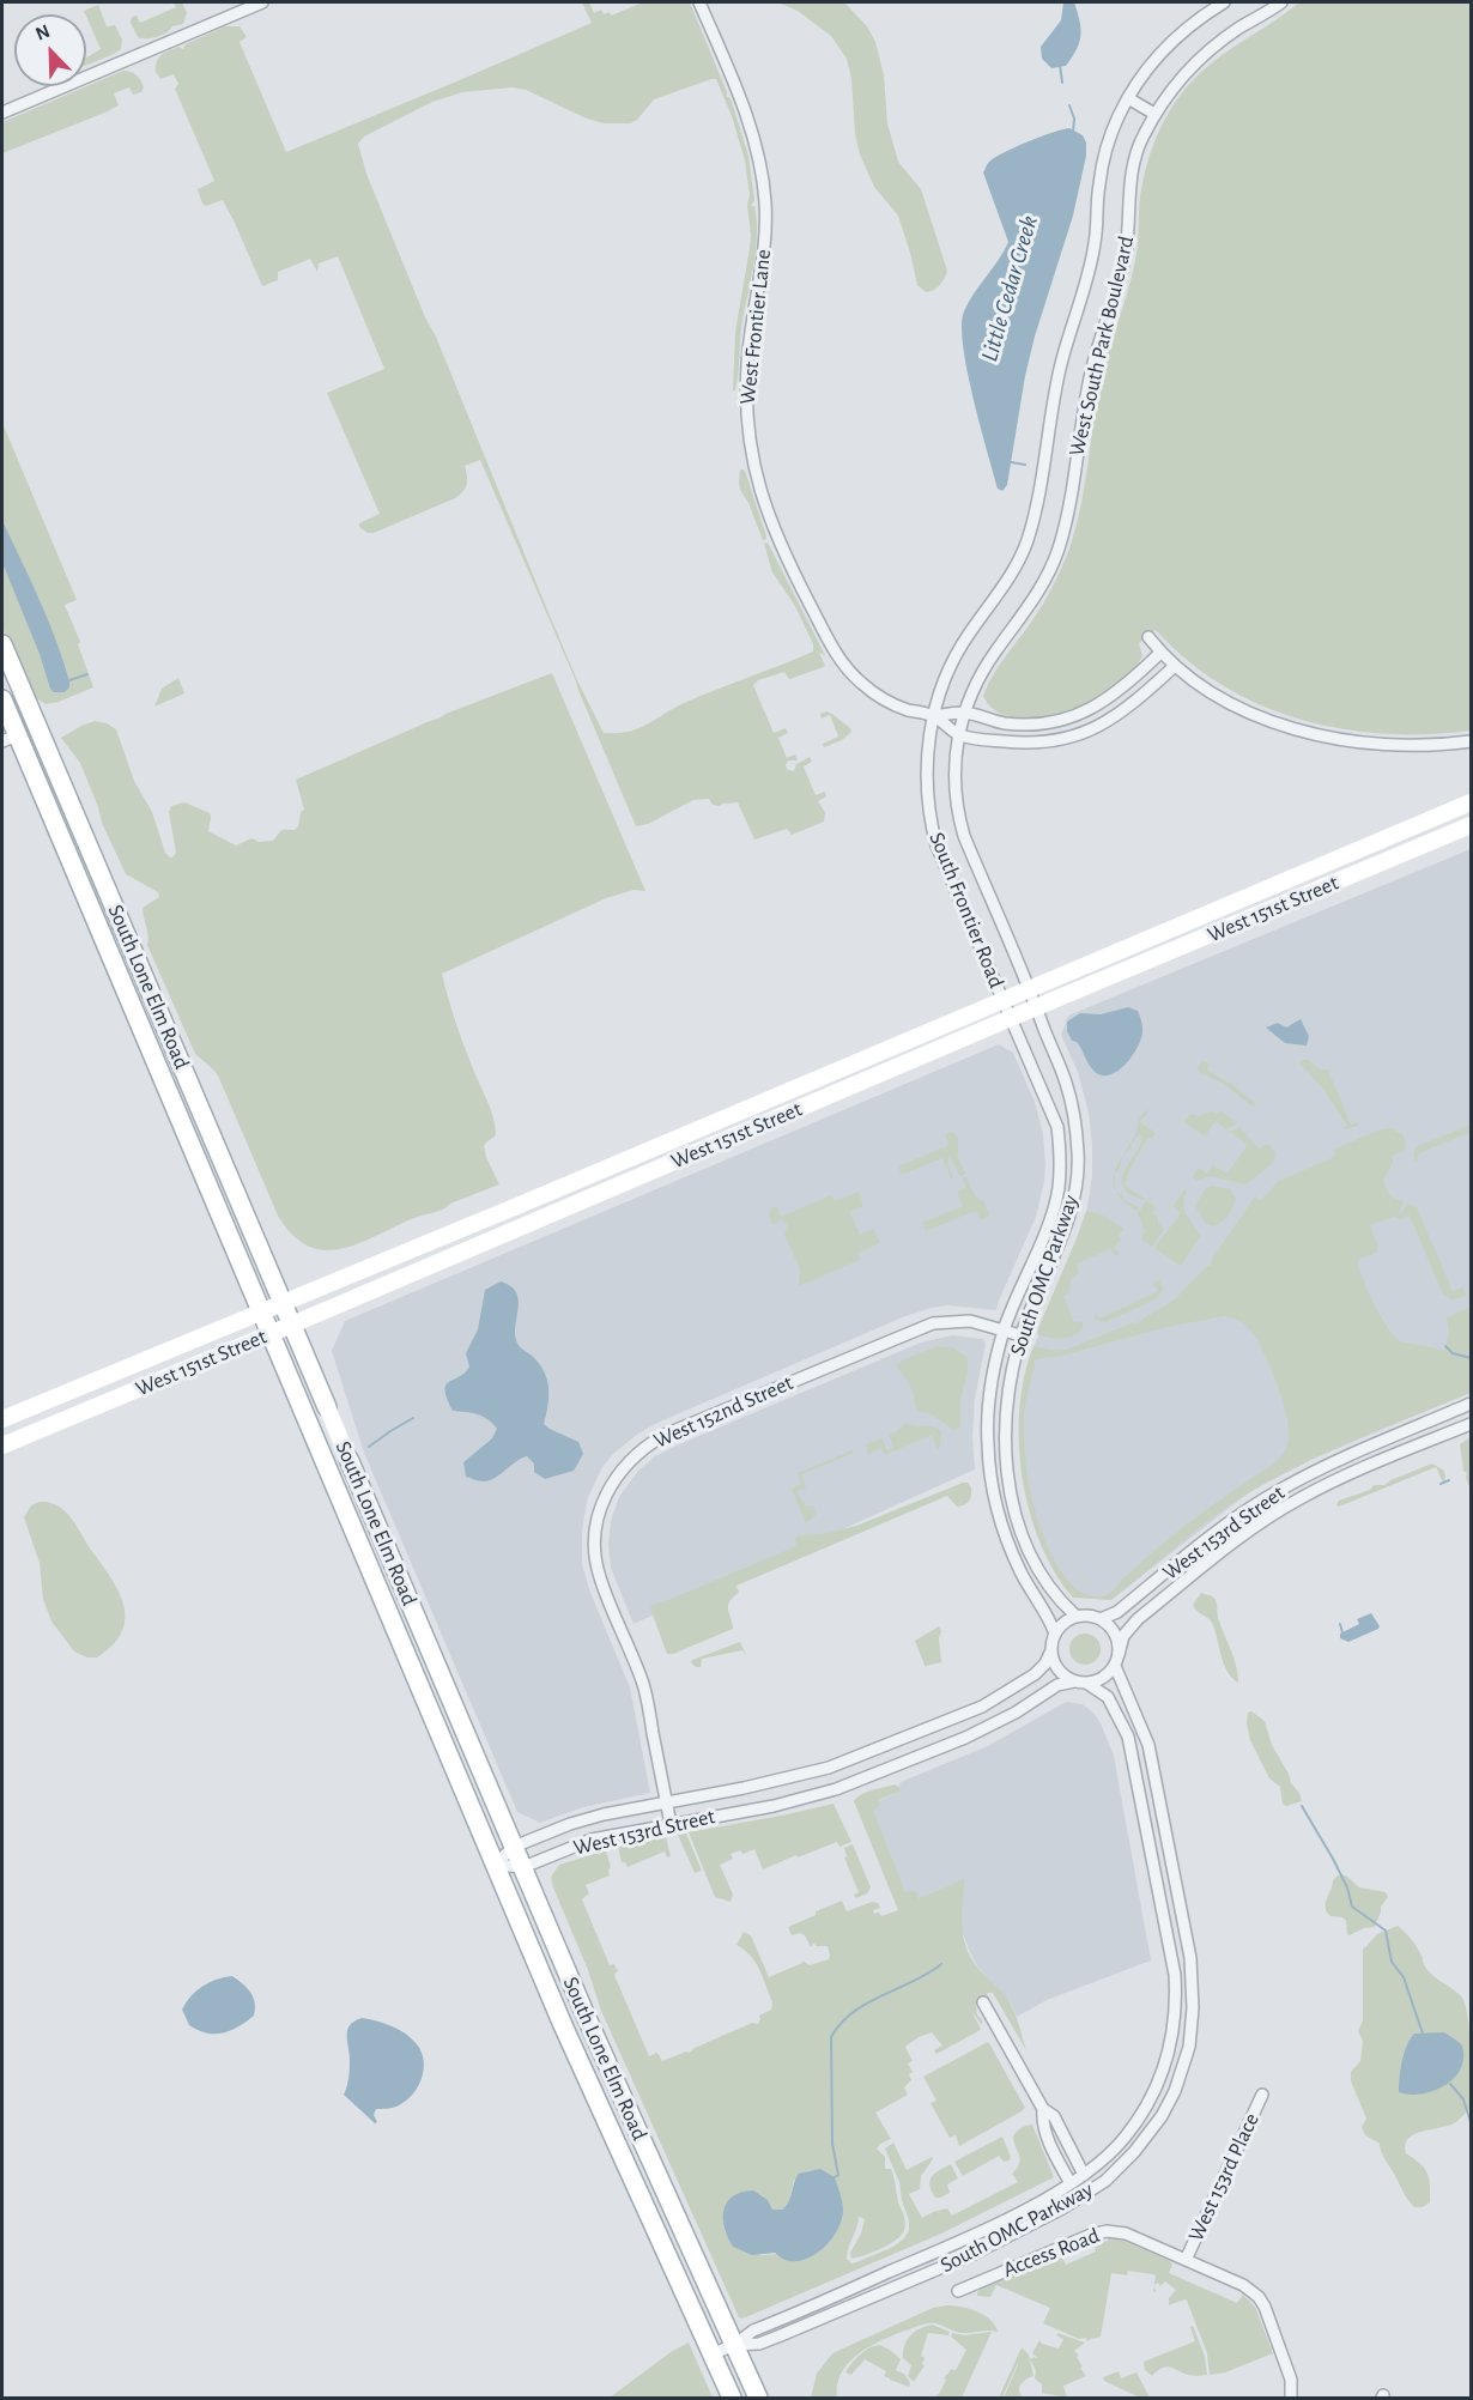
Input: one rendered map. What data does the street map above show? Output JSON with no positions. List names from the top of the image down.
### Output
{
  "streets": {
    "main road": ["West 151st Street", "South Lone Elm Road"],
    "street": [
      "West Frontier Lane",
      "West South Park Boulevard",
      "South Frontier Road",
      "South OMC Parkway",
      "West 152nd Street",
      "West 153rd Street",
      "West 153rd Place",
      "Access Road"
    ]
  },
  "crossings": [
    ["West Frontier Lane", "West South Park Boulevard"],
    ["West Frontier Lane", "South Frontier Road"],
    ["West South Park Boulevard", "South Frontier Road"],
    ["West 151st Street", "South Frontier Road"],
    ["West 151st Street", "South Lone Elm Road"],
    ["West 151st Street", "South OMC Parkway"],
    ["South Frontier Road", "South OMC Parkway"],
    ["South Lone Elm Road", "South OMC Parkway"],
    ["South Lone Elm Road", "West 153rd Street"],
    ["South OMC Parkway", "West 152nd Street"],
    ["South OMC Parkway", "West 153rd Street"],
    ["West 152nd Street", "West 153rd Street"],
    ["West 153rd Place", "Access Road"]
  ],
  "water": ["Little Cedar Creek"],
  "north": "top left"
}
